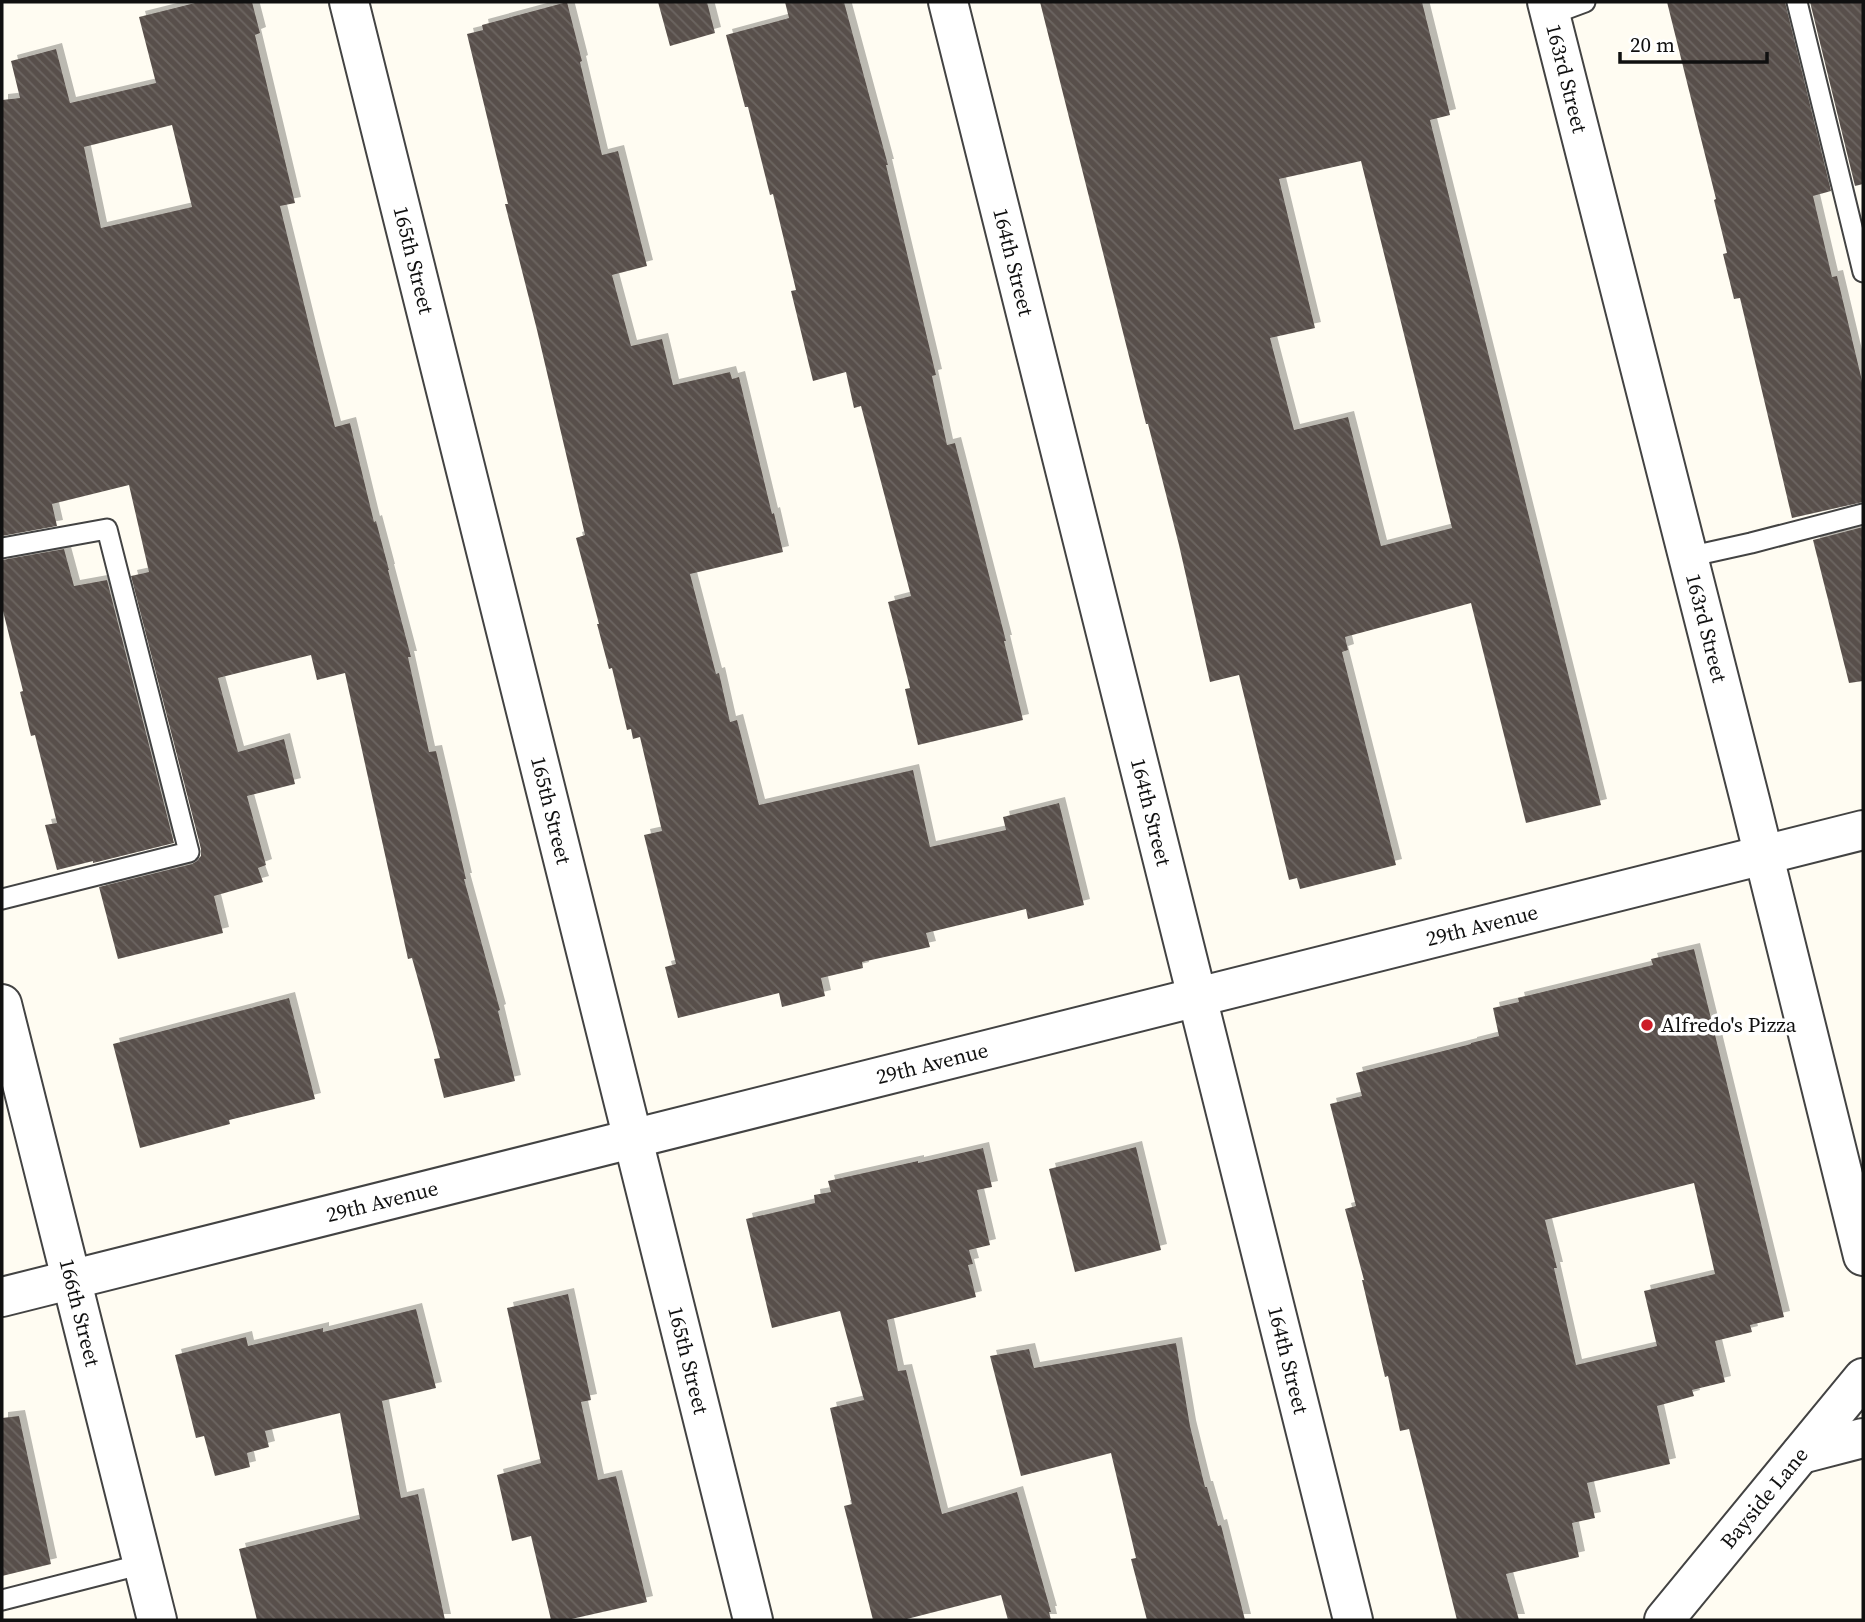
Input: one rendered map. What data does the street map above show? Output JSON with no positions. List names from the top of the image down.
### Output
{
  "streets": {
    "street": [
      "163rd Street",
      "165th Street",
      "164th Street",
      "29th Avenue",
      "166th Street",
      "Bayside Lane"
    ]
  },
  "crossings": [
    ["163rd Street", "29th Avenue"],
    ["165th Street", "29th Avenue"],
    ["164th Street", "29th Avenue"],
    ["29th Avenue", "166th Street"]
  ],
  "places": ["Alfredo's Pizza"],
  "scale_bar": "20 m"
}
